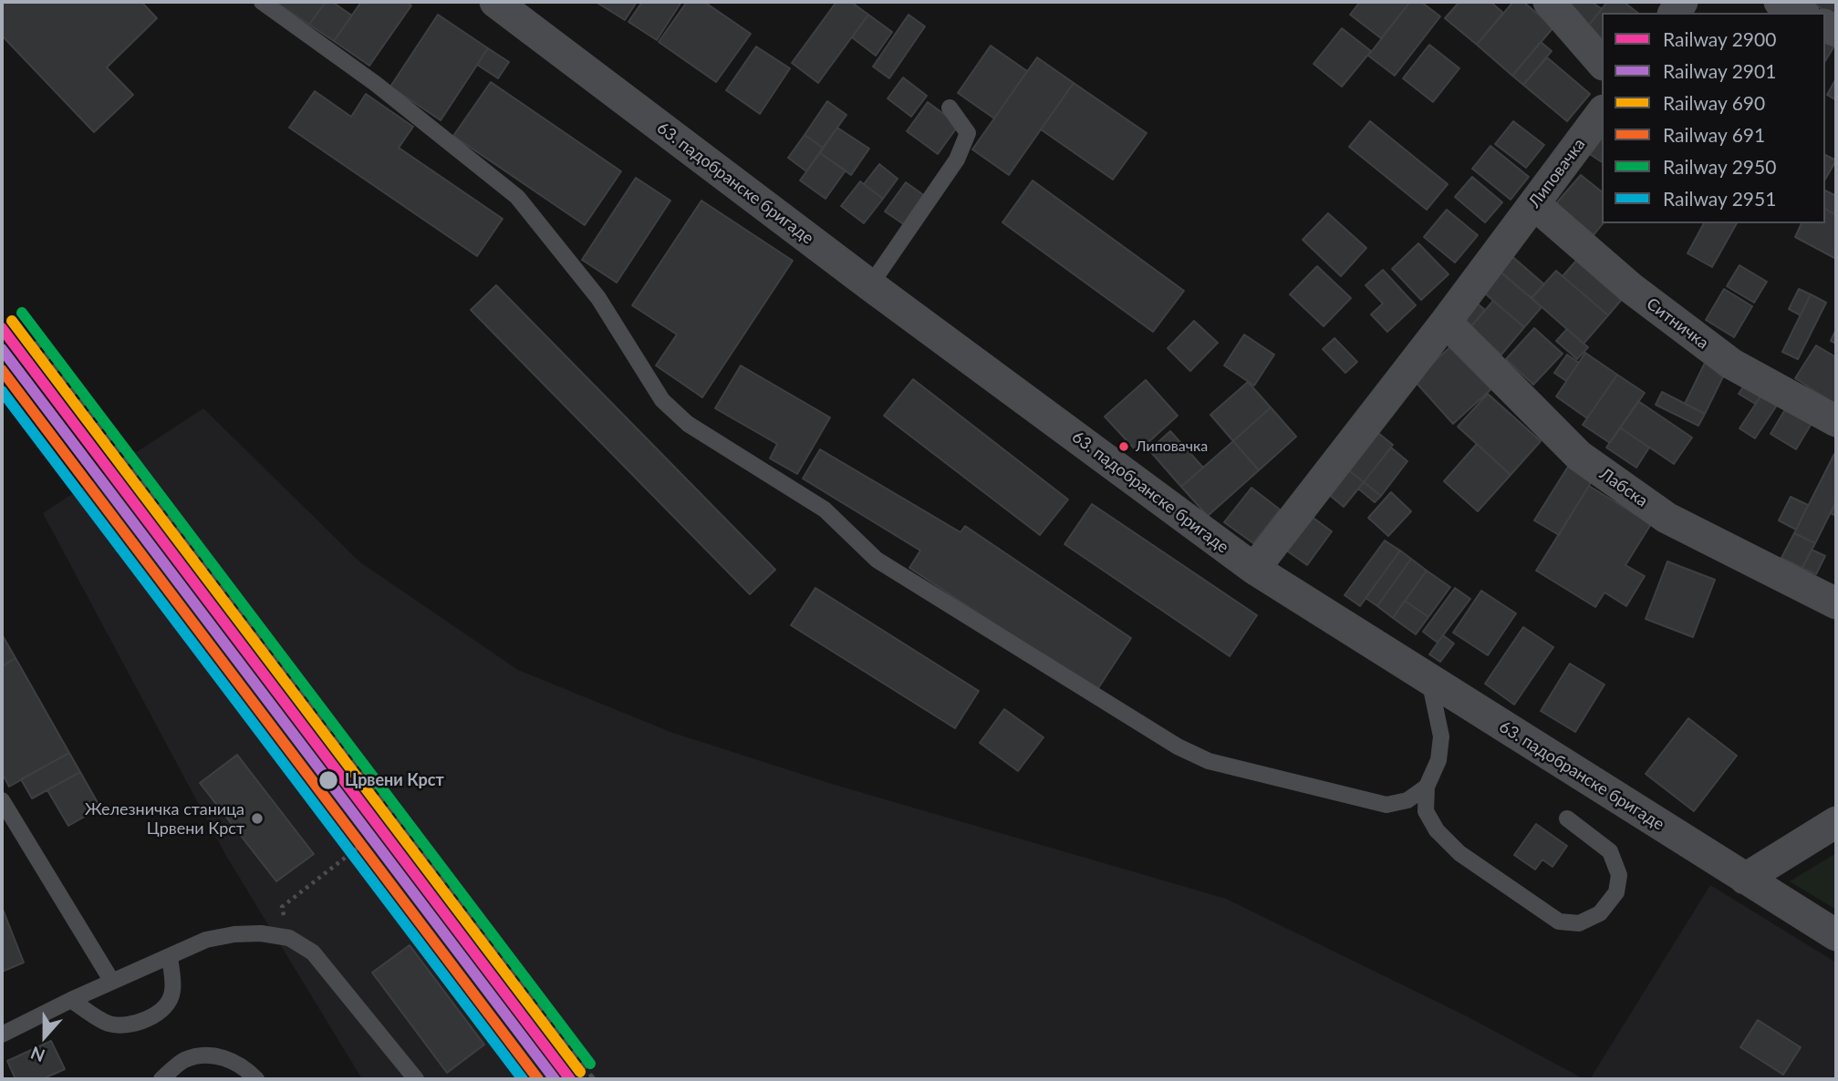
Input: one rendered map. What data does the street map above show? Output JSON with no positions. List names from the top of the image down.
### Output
{
  "streets": {
    "street": [
      "Липовачка",
      "63. падобранске бригаде",
      "Ситничка",
      "Лабска"
    ]
  },
  "crossings": [
    ["Липовачка", "63. падобранске бригаде"],
    ["Липовачка", "Ситничка"],
    ["Липовачка", "Лабска"]
  ],
  "places": ["Липовачка", "Црвени Крст", "Железничка станица Црвени Крст"],
  "lines": [
    "rail line 2950",
    "rail line 690",
    "rail line 2900",
    "rail line 2901",
    "rail line 691",
    "rail line 2951"
  ],
  "legend": [
    "Railway 2900",
    "Railway 2901",
    "Railway 690",
    "Railway 691",
    "Railway 2950",
    "Railway 2951"
  ],
  "north": "bottom"
}
